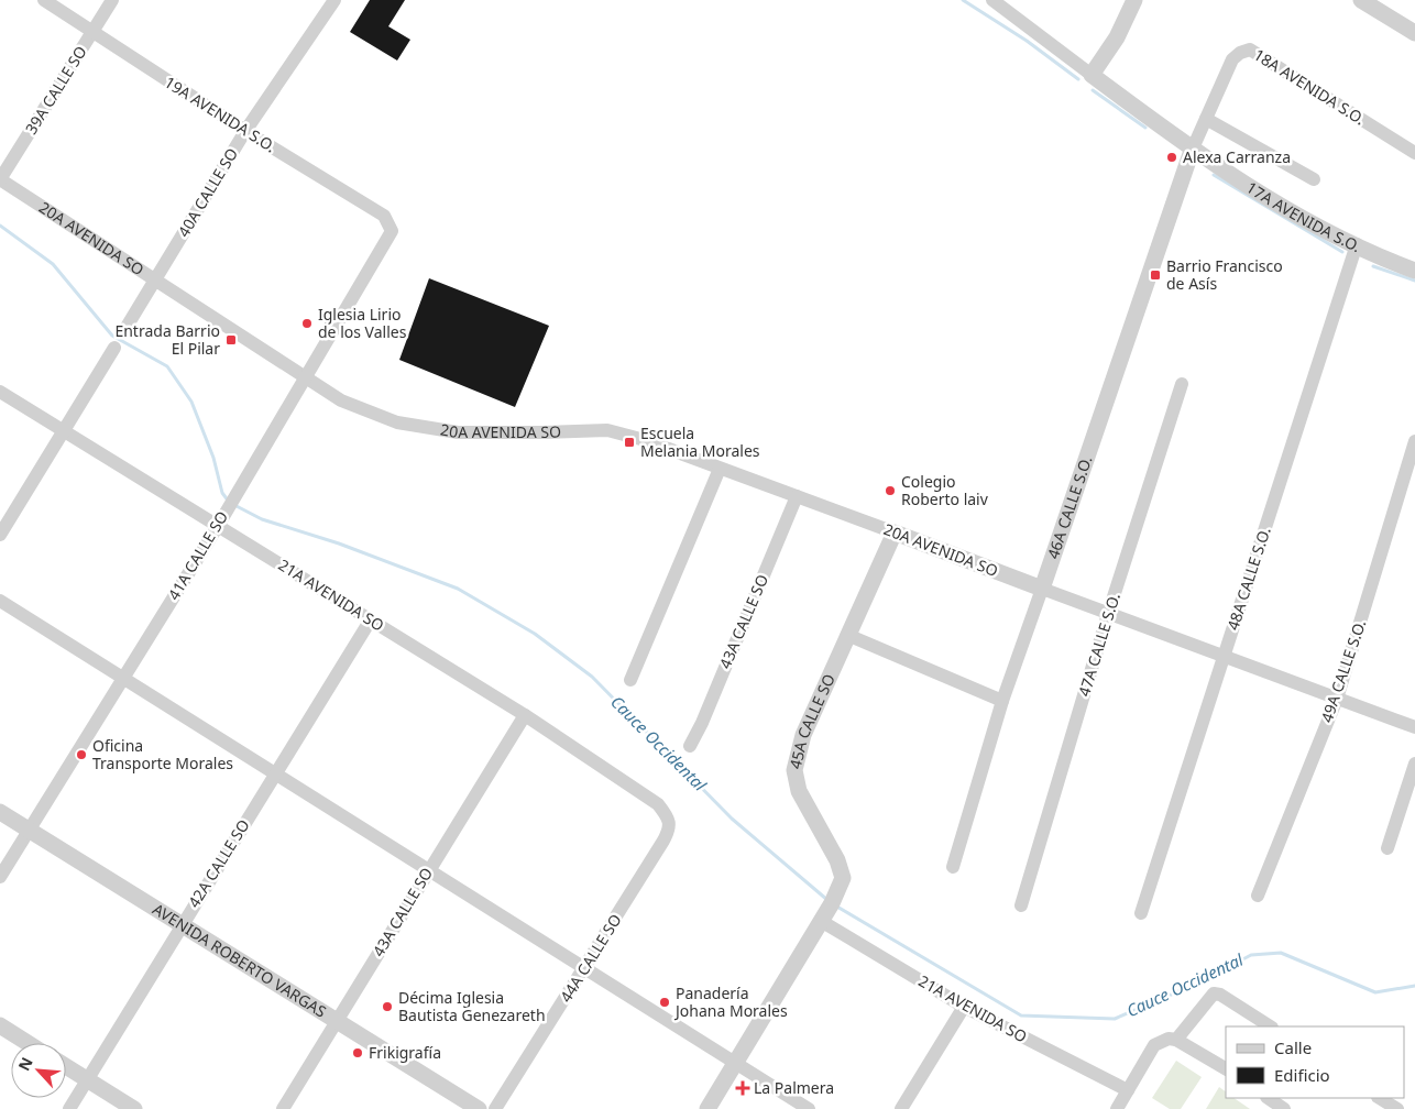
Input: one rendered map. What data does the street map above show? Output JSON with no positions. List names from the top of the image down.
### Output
{
  "streets": {
    "street": [
      "18A AVENIDA S.O.",
      "39A CALLE SO",
      "19A AVENIDA S.O.",
      "40A CALLE SO",
      "17A AVENIDA S.O.",
      "20A AVENIDA SO",
      "46A CALLE S.O.",
      "41A CALLE SO",
      "48A CALLE S.O.",
      "21A AVENIDA SO",
      "43A CALLE SO",
      "47A CALLE S.O.",
      "49A CALLE S.O.",
      "45A CALLE SO",
      "42A CALLE SO",
      "44A CALLE SO",
      "AVENIDA ROBERTO VARGAS"
    ]
  },
  "crossings": [
    ["18A AVENIDA S.O.", "17A AVENIDA S.O."],
    ["18A AVENIDA S.O.", "46A CALLE S.O."],
    ["39A CALLE SO", "19A AVENIDA S.O."],
    ["39A CALLE SO", "20A AVENIDA SO"],
    ["19A AVENIDA S.O.", "40A CALLE SO"],
    ["19A AVENIDA S.O.", "41A CALLE SO"],
    ["40A CALLE SO", "20A AVENIDA SO"],
    ["17A AVENIDA S.O.", "46A CALLE S.O."],
    ["17A AVENIDA S.O.", "48A CALLE S.O."],
    ["20A AVENIDA SO", "46A CALLE S.O."],
    ["20A AVENIDA SO", "41A CALLE SO"],
    ["20A AVENIDA SO", "43A CALLE SO"],
    ["20A AVENIDA SO", "45A CALLE SO"],
    ["41A CALLE SO", "21A AVENIDA SO"],
    ["41A CALLE SO", "AVENIDA ROBERTO VARGAS"],
    ["21A AVENIDA SO", "43A CALLE SO"],
    ["21A AVENIDA SO", "45A CALLE SO"],
    ["21A AVENIDA SO", "42A CALLE SO"],
    ["21A AVENIDA SO", "44A CALLE SO"],
    ["43A CALLE SO", "AVENIDA ROBERTO VARGAS"],
    ["42A CALLE SO", "AVENIDA ROBERTO VARGAS"]
  ],
  "water": ["Cauce Occidental"],
  "places": {
    "other": [
      "Alexa Carranza",
      "Iglesia Lirio de los Valles",
      "Colegio Roberto laiv",
      "Oficina Transporte Morales",
      "Panadería Johana Morales",
      "Décima Iglesia Bautista Genezareth",
      "Frikigrafía"
    ],
    "transit": ["Barrio Francisco de Asís", "Entrada Barrio El Pilar", "Escuela Melania Morales"],
    "health": ["La Palmera"]
  },
  "legend": ["Calle", "Edificio"],
  "north": "top left"
}
